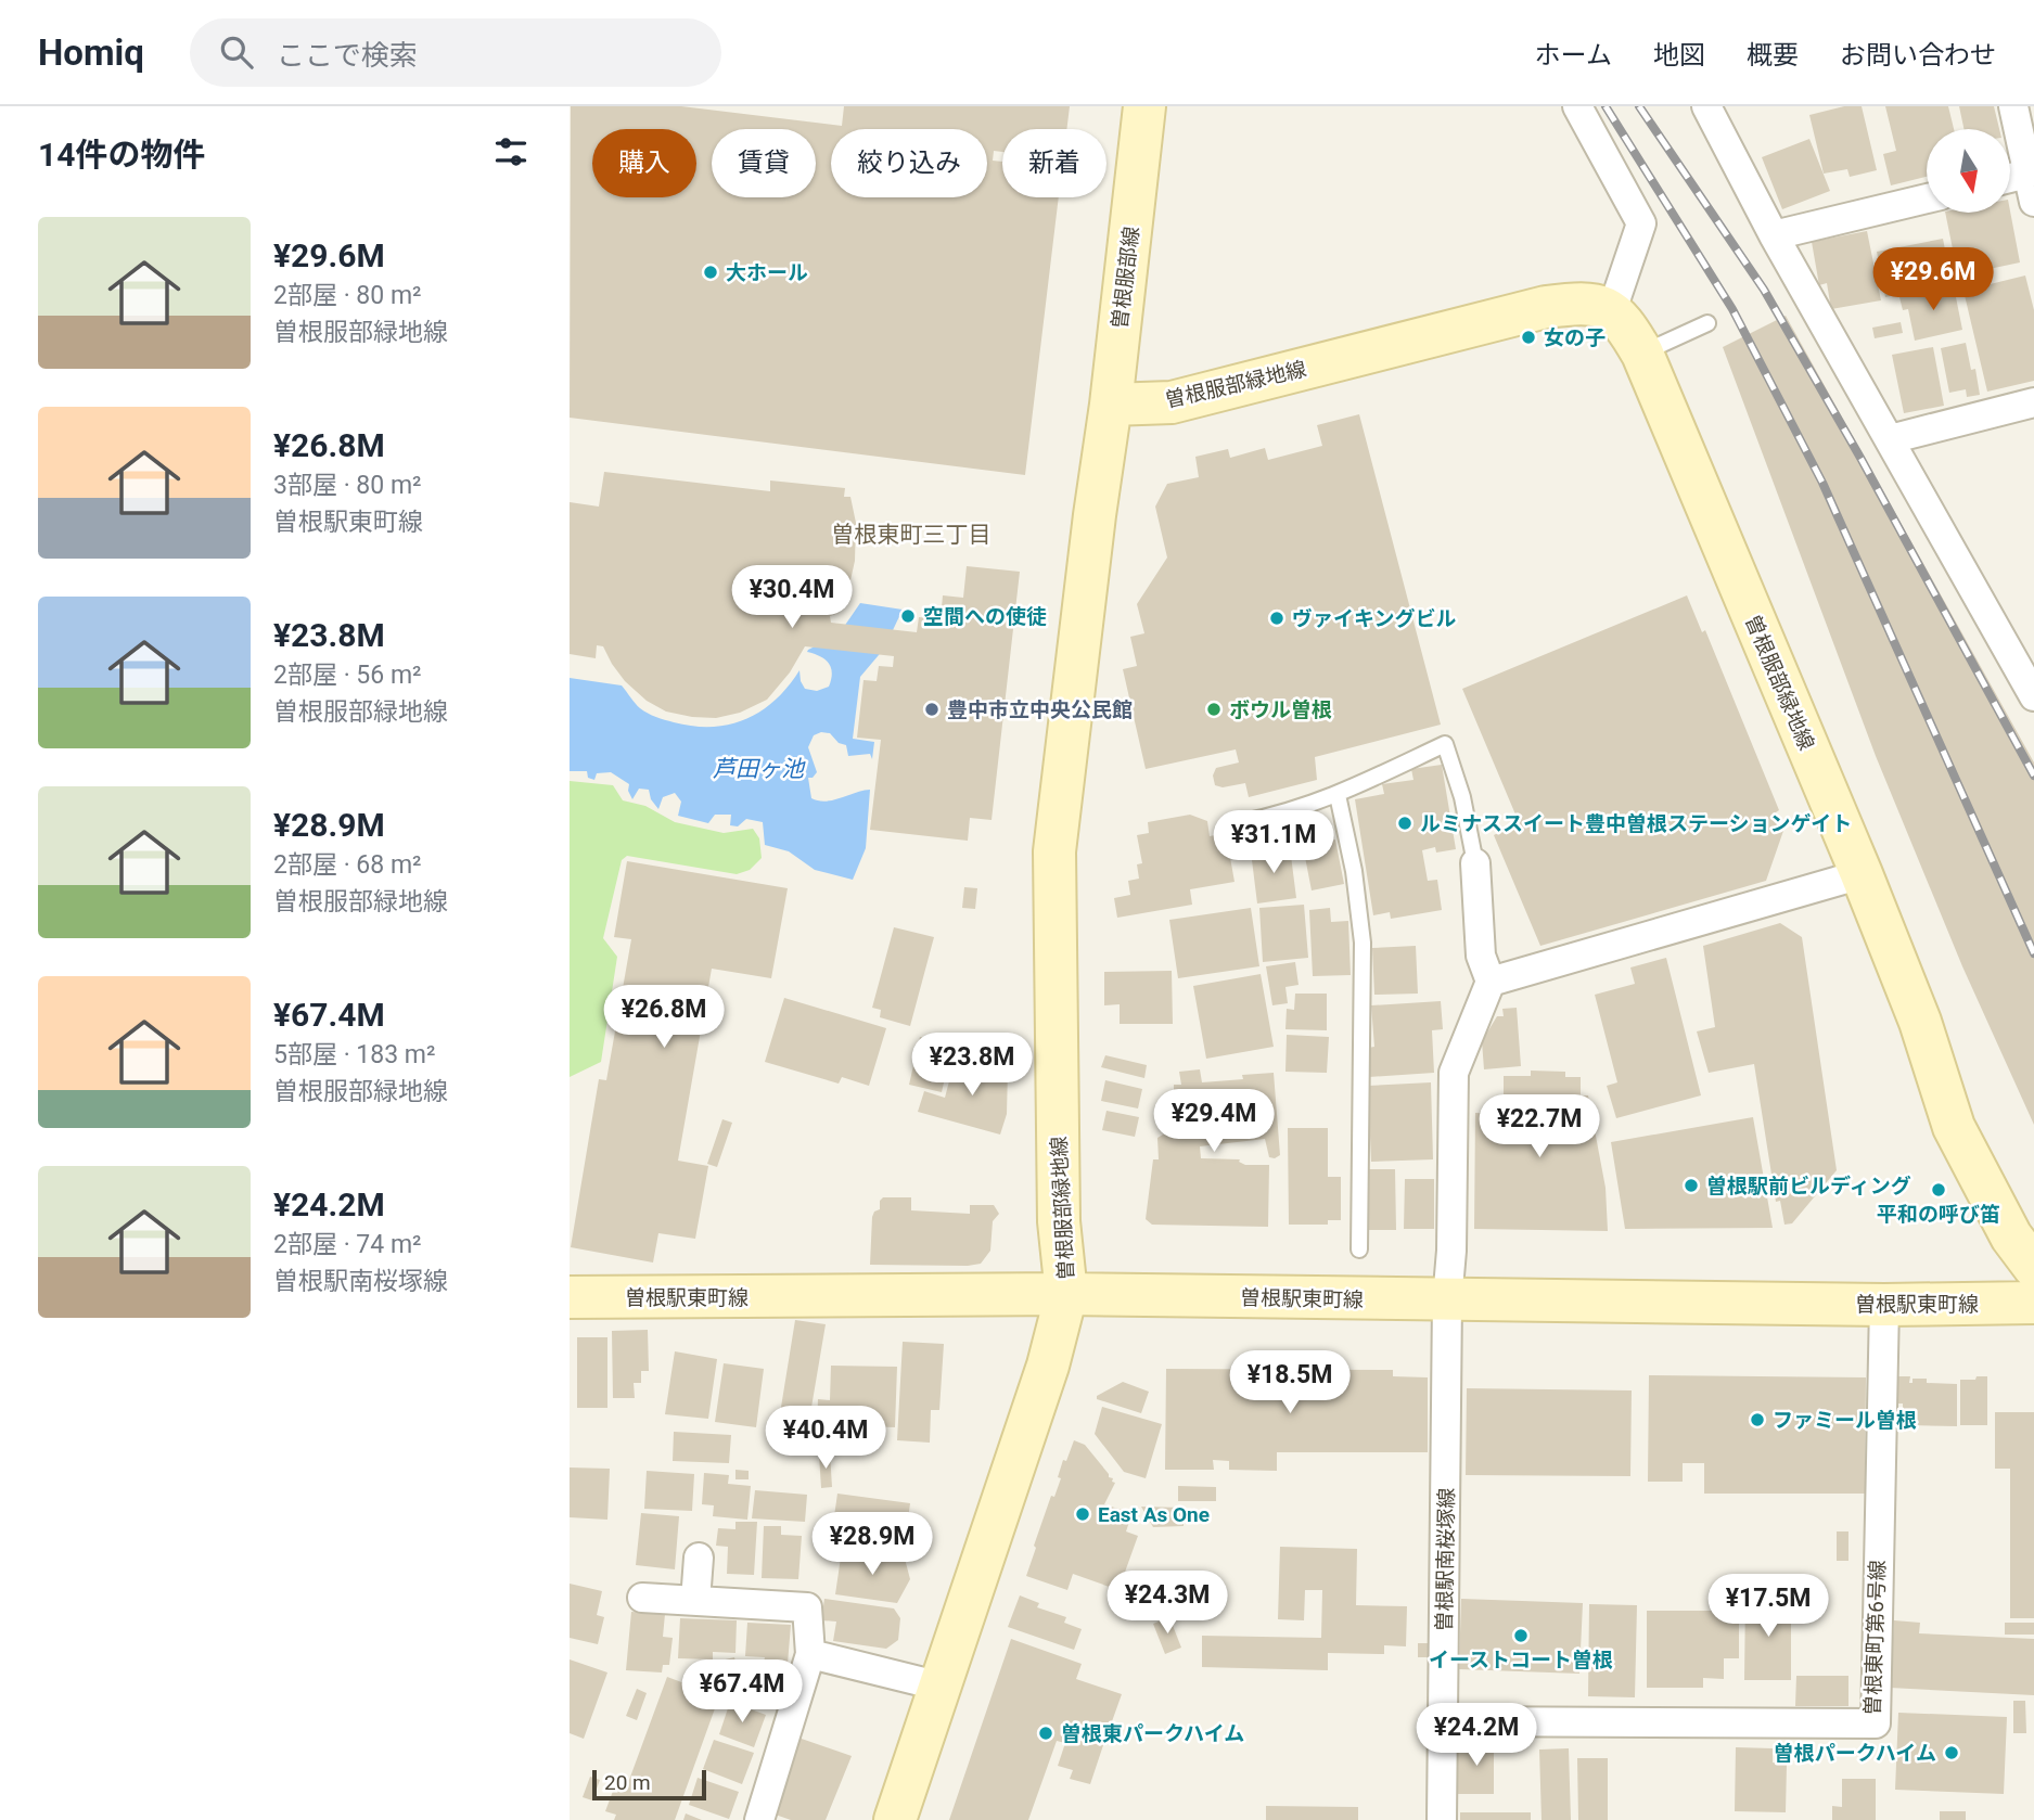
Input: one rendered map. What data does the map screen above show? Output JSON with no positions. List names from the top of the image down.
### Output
{
  "streets": {
    "street": [
      "曽根服部線",
      "曽根服部緑地線",
      "曽根駅東町線",
      "曽根駅南桜塚線",
      "曽根東町第6号線"
    ]
  },
  "crossings": [
    ["曽根服部線", "曽根服部緑地線"],
    ["曽根服部緑地線", "曽根駅東町線"],
    ["曽根駅東町線", "曽根駅南桜塚線"],
    ["曽根駅東町線", "曽根東町第6号線"],
    ["曽根駅南桜塚線", "曽根東町第6号線"]
  ],
  "districts": ["曽根東町三丁目"],
  "water": ["芦田ヶ池"],
  "places": [
    "大ホール",
    "女の子",
    "空間への使徒",
    "ヴァイキングビル",
    "豊中市立中央公民館",
    "ボウル曽根",
    "ルミナススイート豊中曽根ステーションゲイト",
    "曽根駅前ビルディング",
    "平和の呼び笛",
    "ファミール曽根",
    "East As One",
    "イーストコート曽根",
    "曽根東パークハイム",
    "曽根パークハイム"
  ],
  "scale_bar": "20 m",
  "north": "bottom",
  "page": {
    "header": "Homiq",
    "search": "ここで検索",
    "nav": [
      "ホーム",
      "地図",
      "概要",
      "お問い合わせ"
    ],
    "heading": "14件の物件",
    "chip": [
      "購入",
      "賃貸",
      "絞り込み",
      "新着"
    ],
    "list": [
      {
        "name": "¥29.6M",
        "note": "2部屋 · 80 m² · 曽根服部緑地線"
      },
      {
        "name": "¥26.8M",
        "note": "3部屋 · 80 m² · 曽根駅東町線"
      },
      {
        "name": "¥23.8M",
        "note": "2部屋 · 56 m² · 曽根服部緑地線"
      },
      {
        "name": "¥28.9M",
        "note": "2部屋 · 68 m² · 曽根服部緑地線"
      },
      {
        "name": "¥67.4M",
        "note": "5部屋 · 183 m² · 曽根服部緑地線"
      },
      {
        "name": "¥24.2M",
        "note": "2部屋 · 74 m² · 曽根駅南桜塚線"
      }
    ],
    "price": [
      "¥29.6M",
      "¥30.4M",
      "¥31.1M",
      "¥26.8M",
      "¥23.8M",
      "¥29.4M",
      "¥22.7M",
      "¥18.5M",
      "¥40.4M",
      "¥28.9M",
      "¥24.3M",
      "¥17.5M",
      "¥67.4M",
      "¥24.2M"
    ],
    "scale": "20 m"
  }
}
